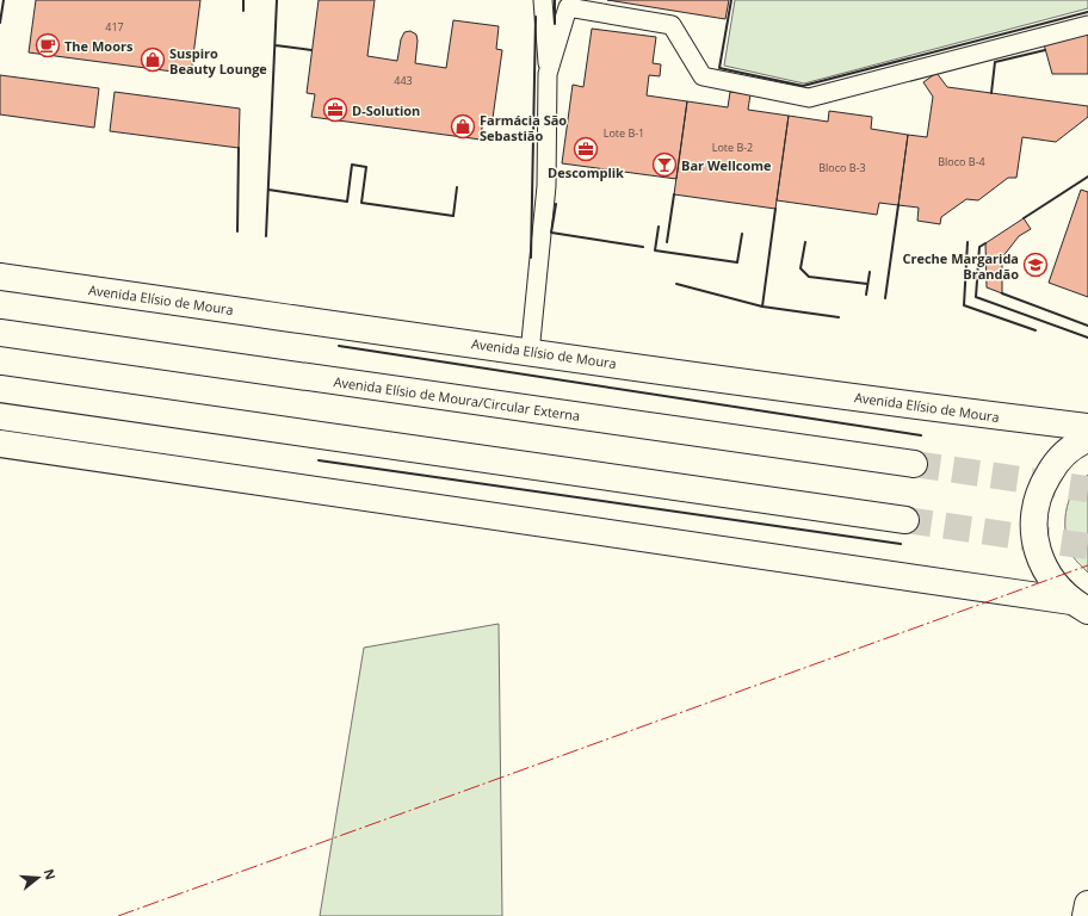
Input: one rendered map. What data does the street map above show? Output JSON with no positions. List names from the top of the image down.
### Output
{
  "streets": {
    "main road": ["Avenida Elísio de Moura", "Avenida Elísio de Moura/Circular Externa"]
  },
  "places": {
    "cafe": ["The Moors"],
    "shop": ["Suspiro Beauty Lounge", "Farmácia São Sebastião"],
    "office": ["D-Solution", "Descomplik"],
    "bar": ["Bar Wellcome"],
    "school or university": ["Creche Margarida Brandão"]
  },
  "house_numbers": [
    "417",
    "443",
    "Lote B-1",
    "Lote B-2",
    "Bloco B-4",
    "Bloco B-3"
  ],
  "north": "right"
}
